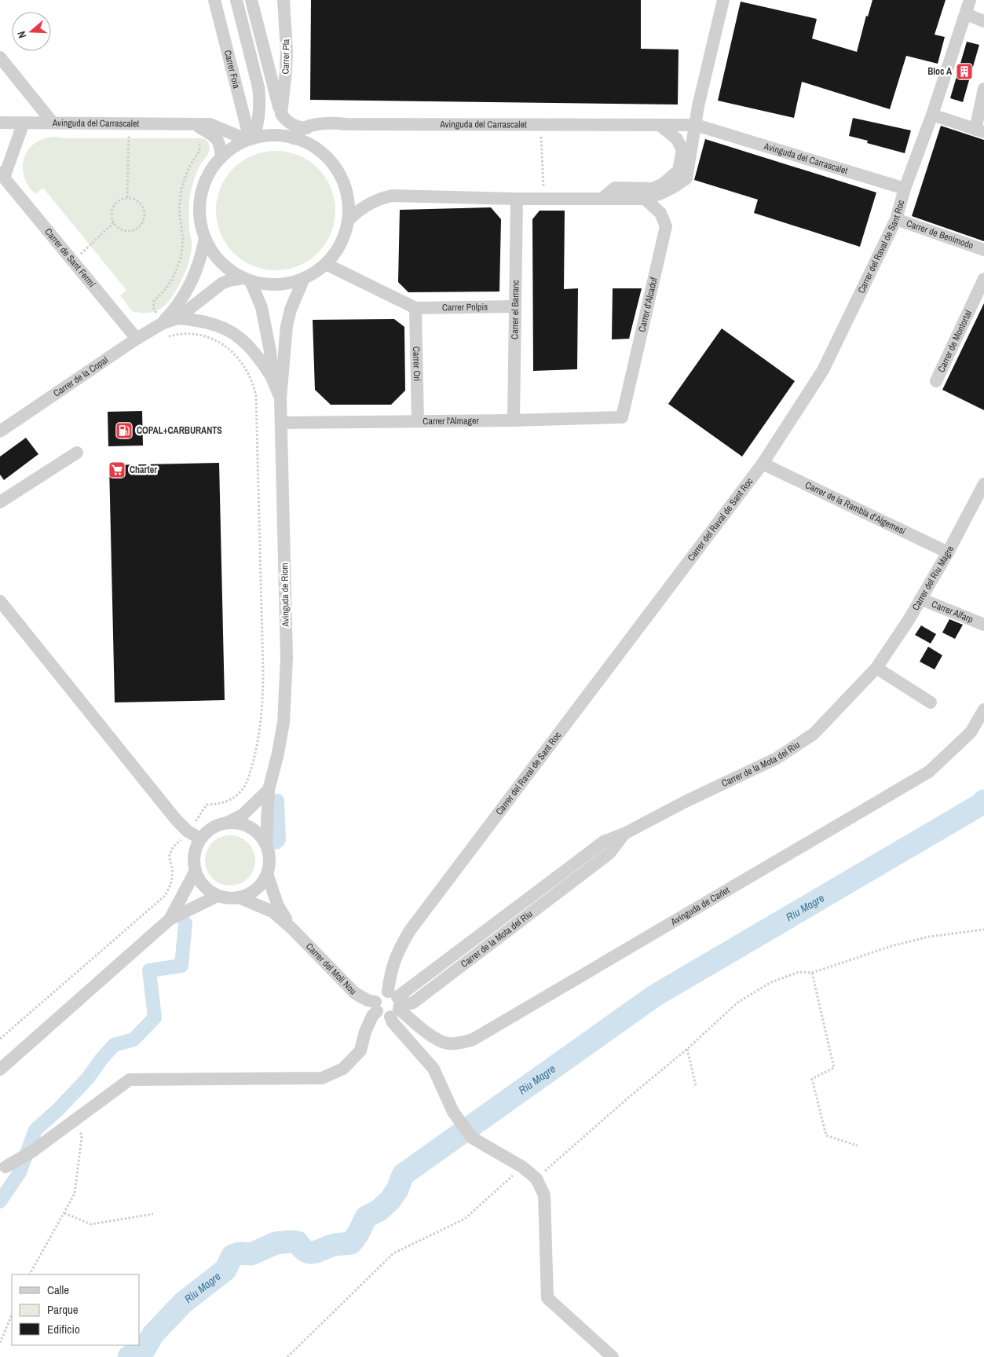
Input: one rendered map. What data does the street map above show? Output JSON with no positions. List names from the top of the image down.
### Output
{
  "streets": {
    "street": [
      "Carrer Pla",
      "Carrer Foia",
      "Avinguda del Carrascalet",
      "Carrer de Benimodo",
      "Carrer del Raval de Sant Roc",
      "Carrer de Sant Fermí",
      "Carrer d'Alcaduf",
      "Carrer Polpis",
      "Carrer el Barranc",
      "Carrer de Montortal",
      "Carrer Ori",
      "Carrer de la Copal",
      "Carrer l'Almager",
      "Carrer de la Rambla d'Algemesí",
      "Carrer del Riu Magre",
      "Avinguda de Riom",
      "Carrer Alfarp",
      "Carrer de la Mota del Riu",
      "Avinguda de Carlet",
      "Carrer del Molí Nou"
    ]
  },
  "crossings": [
    ["Carrer Foia", "Avinguda del Carrascalet"],
    ["Avinguda del Carrascalet", "Carrer del Raval de Sant Roc"],
    ["Avinguda del Carrascalet", "Carrer de Sant Fermí"],
    ["Carrer de Benimodo", "Carrer del Raval de Sant Roc"],
    ["Carrer del Raval de Sant Roc", "Carrer de la Rambla d'Algemesí"],
    ["Carrer del Raval de Sant Roc", "Carrer de la Mota del Riu"],
    ["Carrer del Raval de Sant Roc", "Avinguda de Carlet"],
    ["Carrer del Raval de Sant Roc", "Carrer del Molí Nou"],
    ["Carrer de Sant Fermí", "Carrer de la Copal"],
    ["Carrer d'Alcaduf", "Carrer l'Almager"],
    ["Carrer Polpis", "Carrer el Barranc"],
    ["Carrer Polpis", "Carrer Ori"],
    ["Carrer el Barranc", "Carrer l'Almager"],
    ["Carrer Ori", "Carrer l'Almager"],
    ["Carrer de la Copal", "Avinguda de Riom"],
    ["Carrer l'Almager", "Avinguda de Riom"],
    ["Carrer de la Rambla d'Algemesí", "Carrer del Riu Magre"],
    ["Carrer del Riu Magre", "Carrer Alfarp"],
    ["Carrer del Riu Magre", "Carrer de la Mota del Riu"],
    ["Avinguda de Riom", "Carrer del Molí Nou"],
    ["Carrer de la Mota del Riu", "Avinguda de Carlet"],
    ["Carrer de la Mota del Riu", "Carrer del Molí Nou"],
    ["Avinguda de Carlet", "Carrer del Molí Nou"]
  ],
  "water": ["Riu Magre"],
  "places": {
    "building": ["Bloc A"],
    "fuel station": ["COPAL+CARBURANTS"],
    "supermarket": ["Charter"]
  },
  "legend": ["Calle", "Parque", "Edificio"],
  "north": "left"
}
